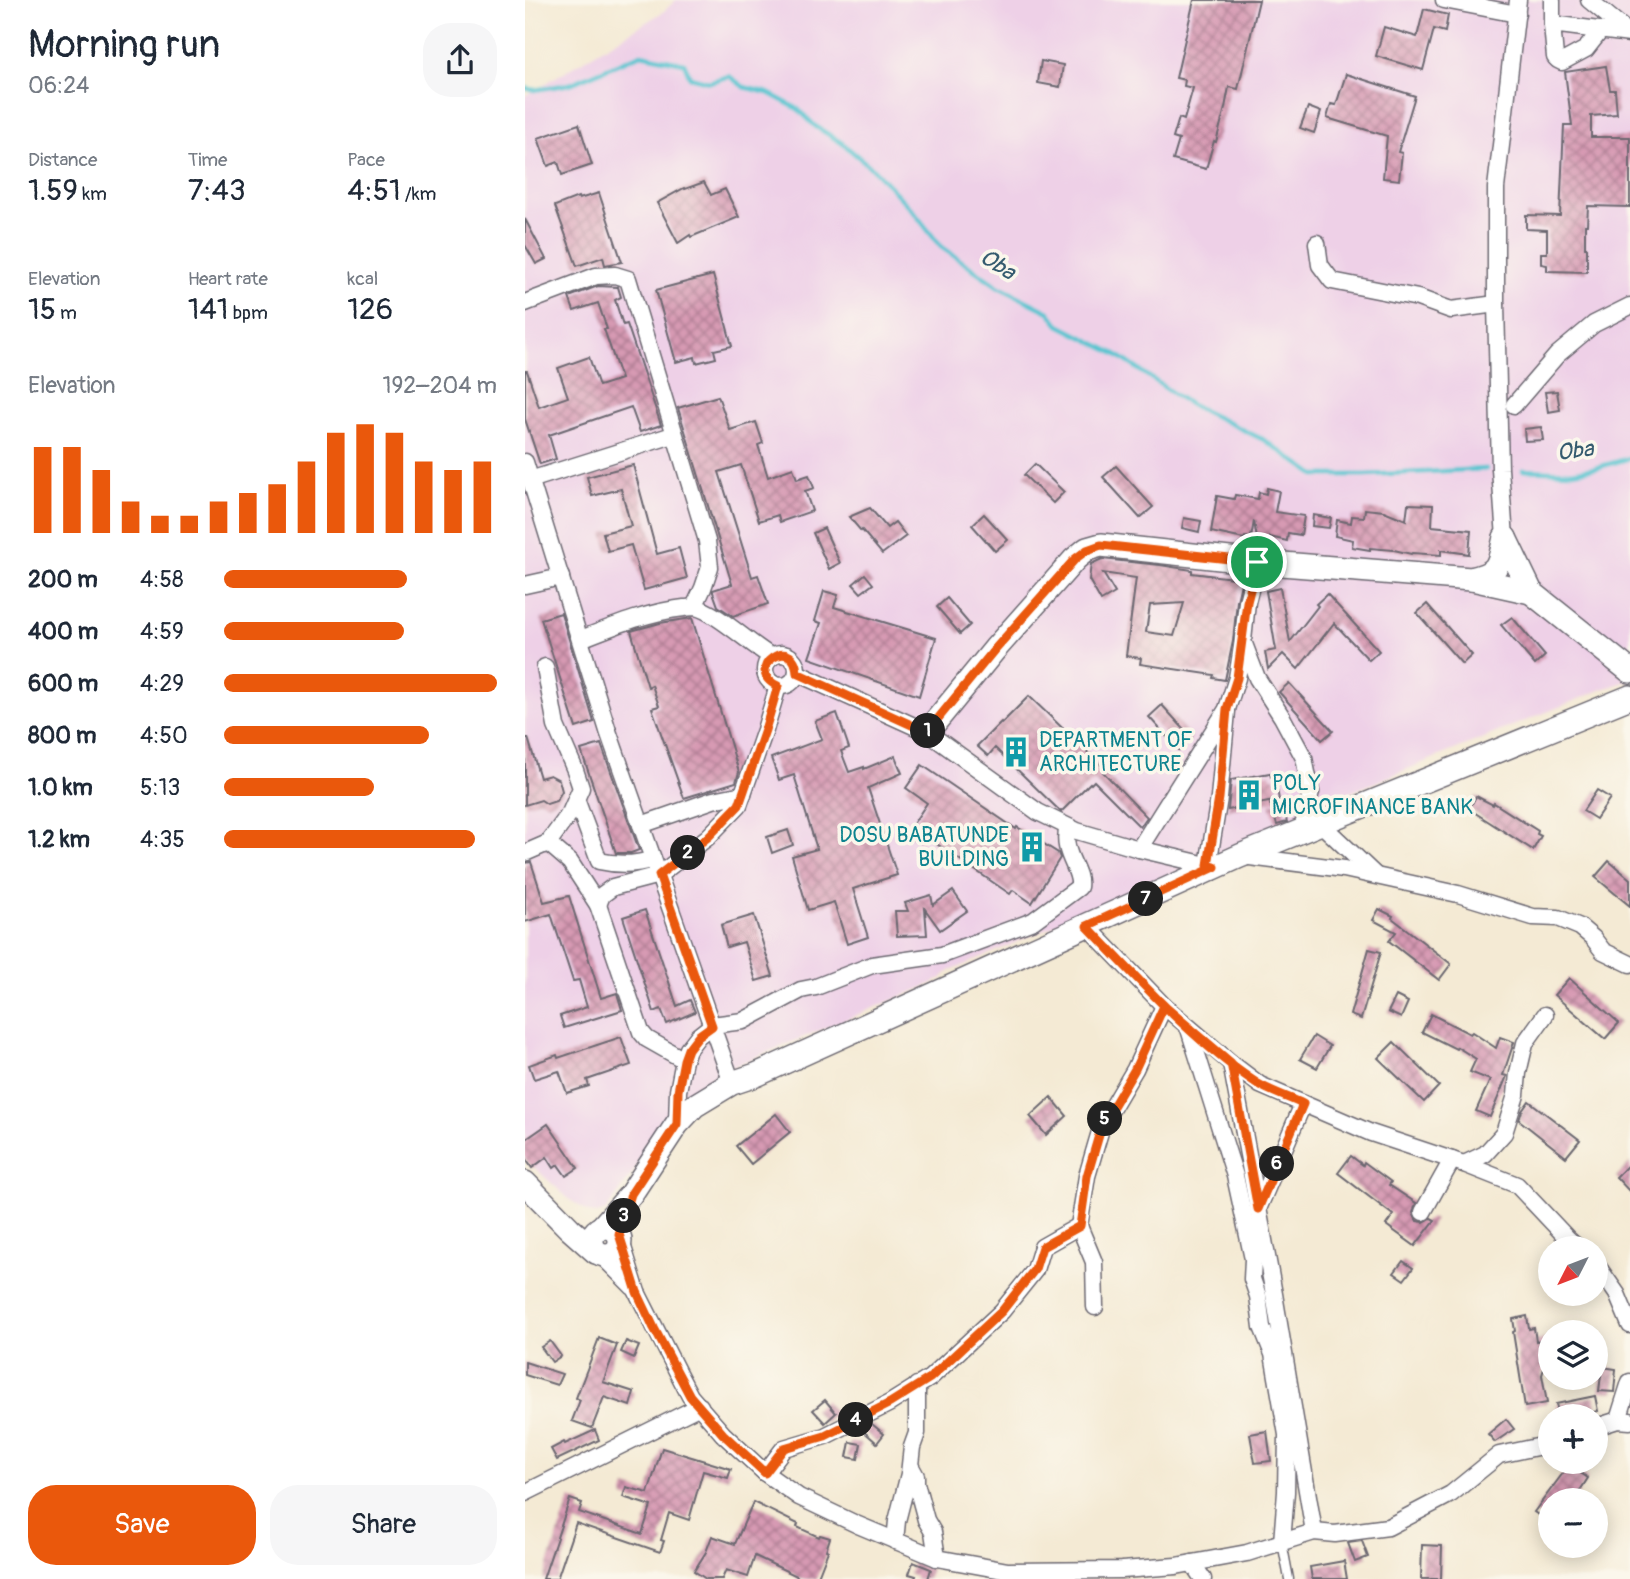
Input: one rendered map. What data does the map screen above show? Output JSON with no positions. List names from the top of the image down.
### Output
{
  "water": ["Oba"],
  "places": {
    "building": ["DEPARTMENT OF ARCHITECTURE", "POLY MICROFINANCE BANK", "DOSU BABATUNDE BUILDING"]
  },
  "north": "bottom left",
  "page": {
    "heading": ["Morning run", "06:24"],
    "stats": [
      ["Distance", "1.59 km"],
      ["Time", "7:43"],
      ["Pace", "4:51 /km"],
      ["Elevation", "15 m"],
      ["Heart rate", "141 bpm"],
      ["kcal", "126"]
    ],
    "chart": ["Elevation", "192–204 m"],
    "list": [
      {
        "name": "200 m",
        "note": "4:58"
      },
      {
        "name": "400 m",
        "note": "4:59"
      },
      {
        "name": "600 m",
        "note": "4:29"
      },
      {
        "name": "800 m",
        "note": "4:50"
      },
      {
        "name": "1.0 km",
        "note": "5:13"
      },
      {
        "name": "1.2 km",
        "note": "4:35"
      }
    ],
    "pins": [
      "1",
      "2",
      "7",
      "5",
      "6",
      "3",
      "4"
    ],
    "map_buttons": ["+", "−"],
    "buttons": ["Save", "Share"]
  }
}
